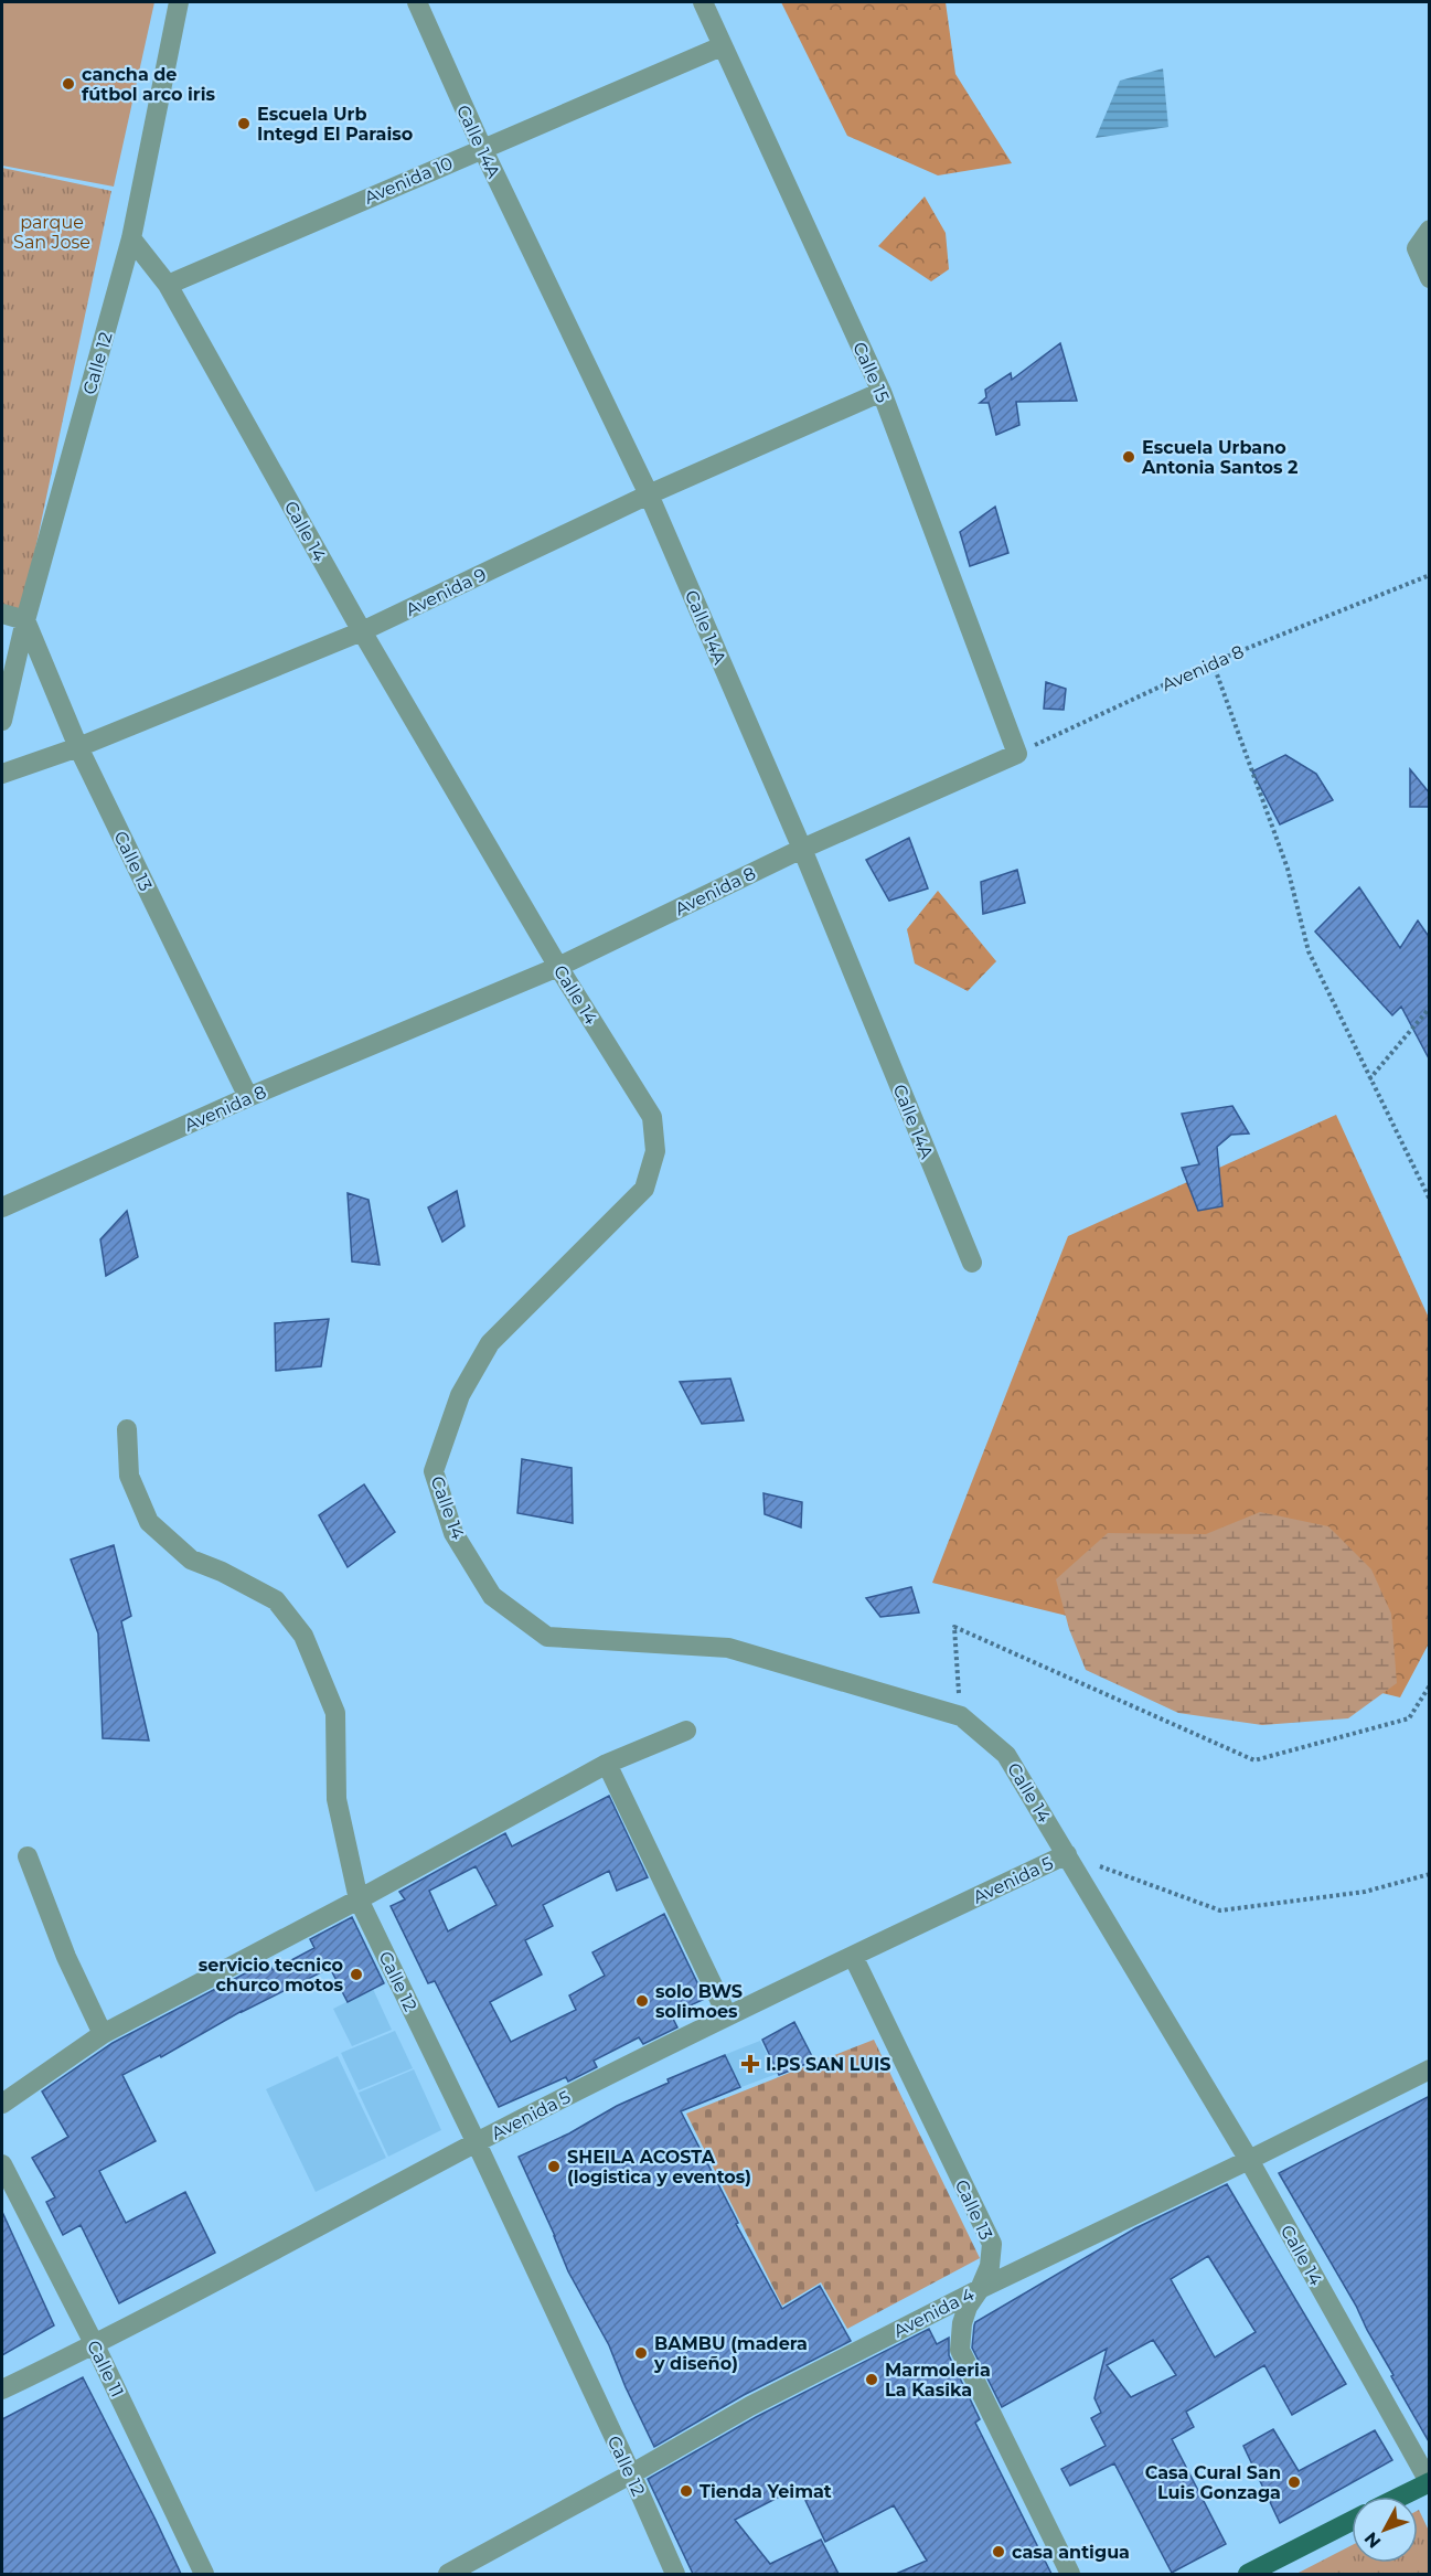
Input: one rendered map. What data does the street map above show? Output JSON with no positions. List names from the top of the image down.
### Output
{
  "streets": {
    "street": [
      "Calle 14A",
      "Avenida 10",
      "Calle 12",
      "Calle 15",
      "Calle 14",
      "Avenida 9",
      "Avenida 8",
      "Calle 13",
      "Avenida 5",
      "Avenida 4",
      "Calle 11"
    ]
  },
  "crossings": [
    ["Calle 14A", "Avenida 10"],
    ["Calle 14A", "Avenida 9"],
    ["Calle 14A", "Avenida 8"],
    ["Avenida 10", "Calle 15"],
    ["Avenida 10", "Calle 14"],
    ["Calle 12", "Calle 14"],
    ["Calle 12", "Calle 13"],
    ["Calle 12", "Avenida 5"],
    ["Calle 12", "Avenida 4"],
    ["Calle 15", "Avenida 9"],
    ["Calle 15", "Avenida 8"],
    ["Calle 14", "Avenida 9"],
    ["Calle 14", "Avenida 8"],
    ["Calle 14", "Avenida 5"],
    ["Calle 14", "Avenida 4"],
    ["Avenida 9", "Calle 13"],
    ["Avenida 8", "Calle 13"],
    ["Calle 13", "Avenida 5"],
    ["Calle 13", "Avenida 4"],
    ["Avenida 5", "Calle 11"]
  ],
  "parks": ["parque San Jose"],
  "places": {
    "other": [
      "cancha de fútbol arco iris",
      "Escuela Urb Integd El Paraiso",
      "Escuela Urbano Antonia Santos 2",
      "servicio tecnico churco motos",
      "solo BWS solimoes",
      "SHEILA ACOSTA (logistica y eventos)",
      "BAMBU (madera y diseño)",
      "Marmoleria La Kasika",
      "Casa Cural San Luis Gonzaga",
      "Tienda Yeimat",
      "casa antigua"
    ],
    "health": ["I.PS SAN LUIS"]
  },
  "north": "bottom left"
}
